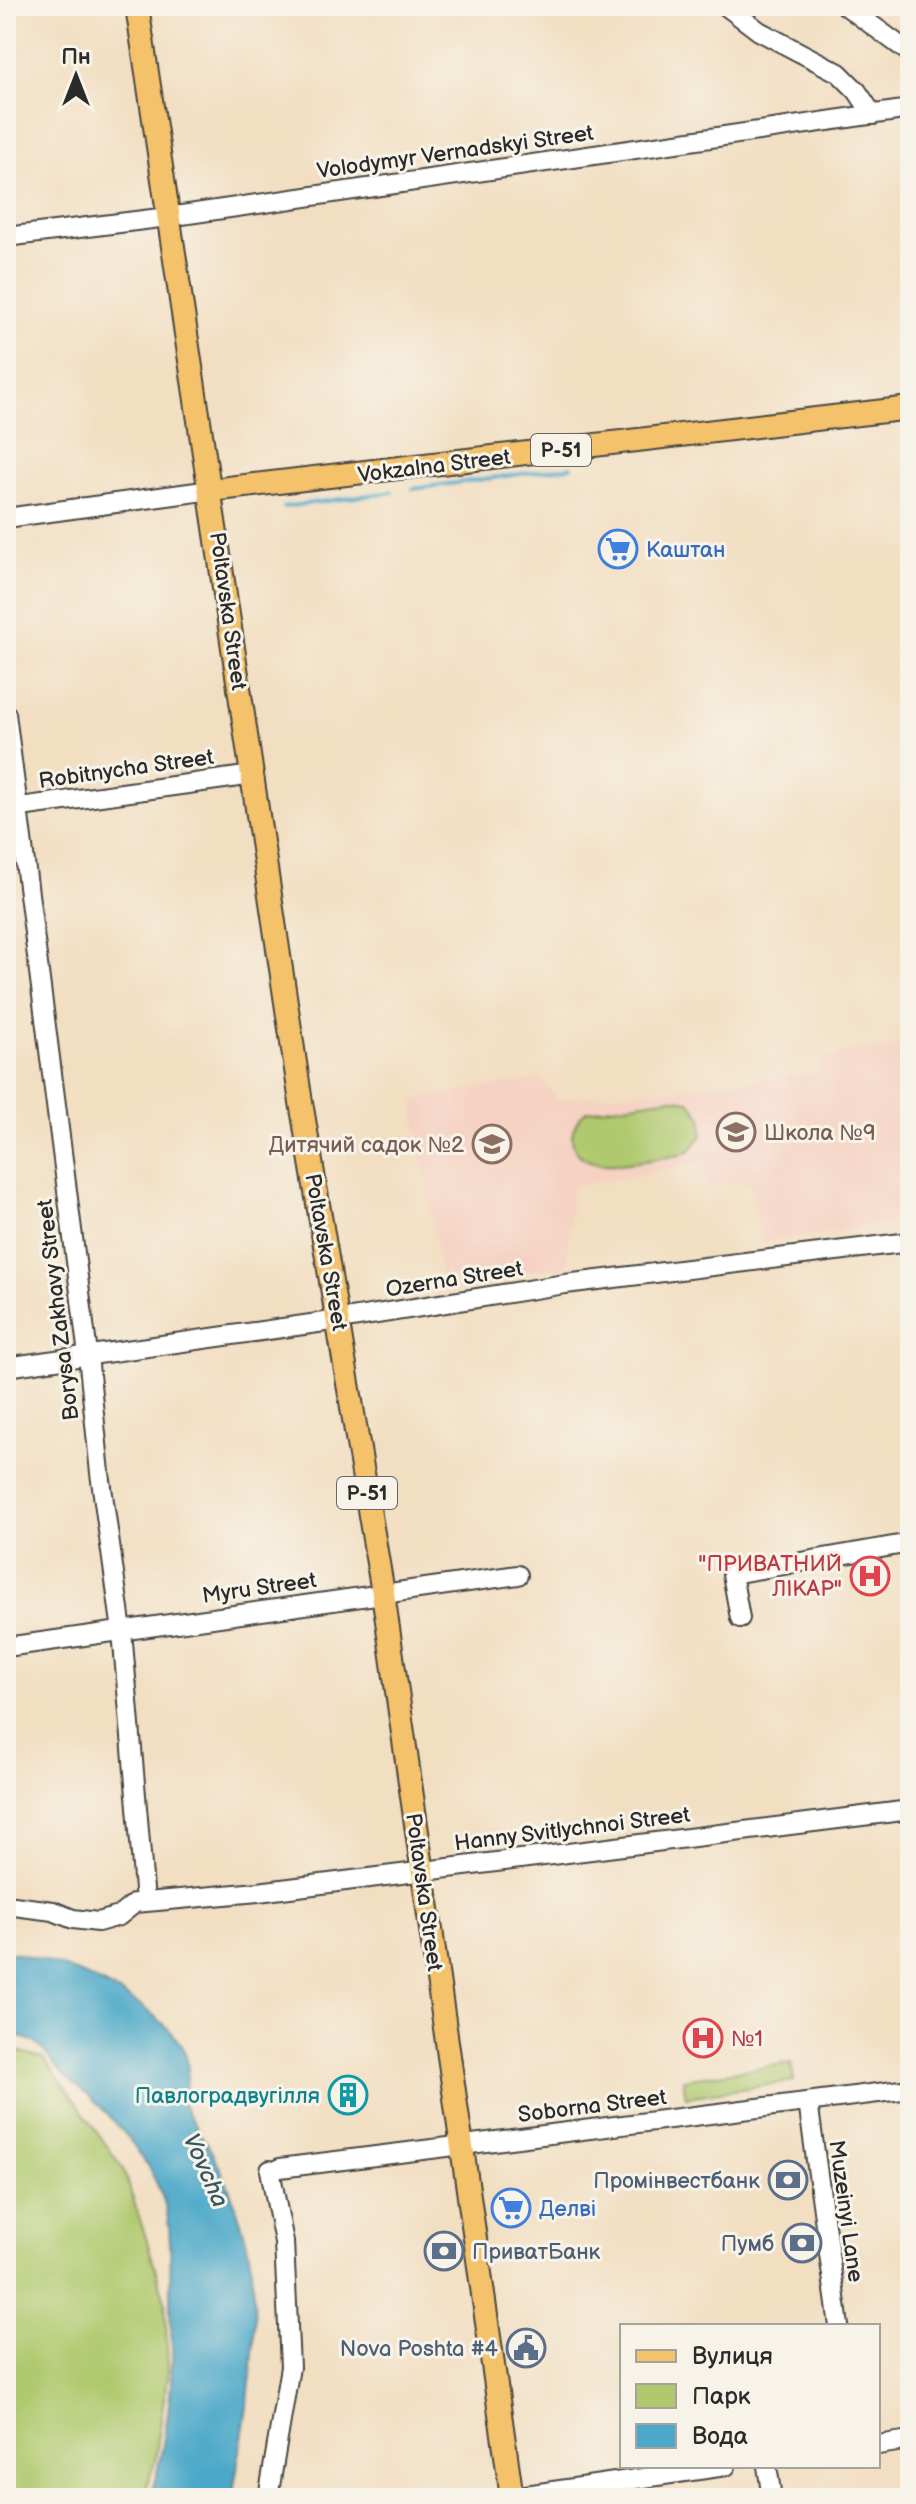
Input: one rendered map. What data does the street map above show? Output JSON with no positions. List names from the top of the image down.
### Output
{
  "streets": {
    "main road": ["Р-51", "Vokzalna Street", "Poltavska Street"],
    "street": [
      "Volodymyr Vernadskyi Street",
      "Robitnycha Street",
      "Ozerna Street",
      "Borysa Zakhavy Street",
      "Myru Street",
      "Hanny Svitlychnoi Street",
      "Soborna Street",
      "Muzeinyi Lane"
    ]
  },
  "crossings": [
    ["Volodymyr Vernadskyi Street", "Poltavska Street"],
    ["Vokzalna Street", "Poltavska Street"],
    ["Poltavska Street", "Robitnycha Street"],
    ["Poltavska Street", "Ozerna Street"],
    ["Poltavska Street", "Myru Street"],
    ["Poltavska Street", "Hanny Svitlychnoi Street"],
    ["Poltavska Street", "Soborna Street"],
    ["Robitnycha Street", "Borysa Zakhavy Street"],
    ["Ozerna Street", "Borysa Zakhavy Street"],
    ["Borysa Zakhavy Street", "Myru Street"],
    ["Borysa Zakhavy Street", "Hanny Svitlychnoi Street"],
    ["Soborna Street", "Muzeinyi Lane"]
  ],
  "water": ["Vovcha"],
  "places": {
    "supermarket": ["Каштан", "Делві"],
    "school or university": ["Школа №9", "Дитячий садок №2"],
    "hospital": ["\"ПРИВАТНИЙ ЛІКАР\"", "№1"],
    "building": ["Павлоградвугілля"],
    "bank": ["Промінвестбанк", "Пумб", "ПриватБанк"],
    "public building": ["Nova Poshta #4"]
  },
  "legend": ["Вулиця", "Парк", "Вода"],
  "north": "top"
}
